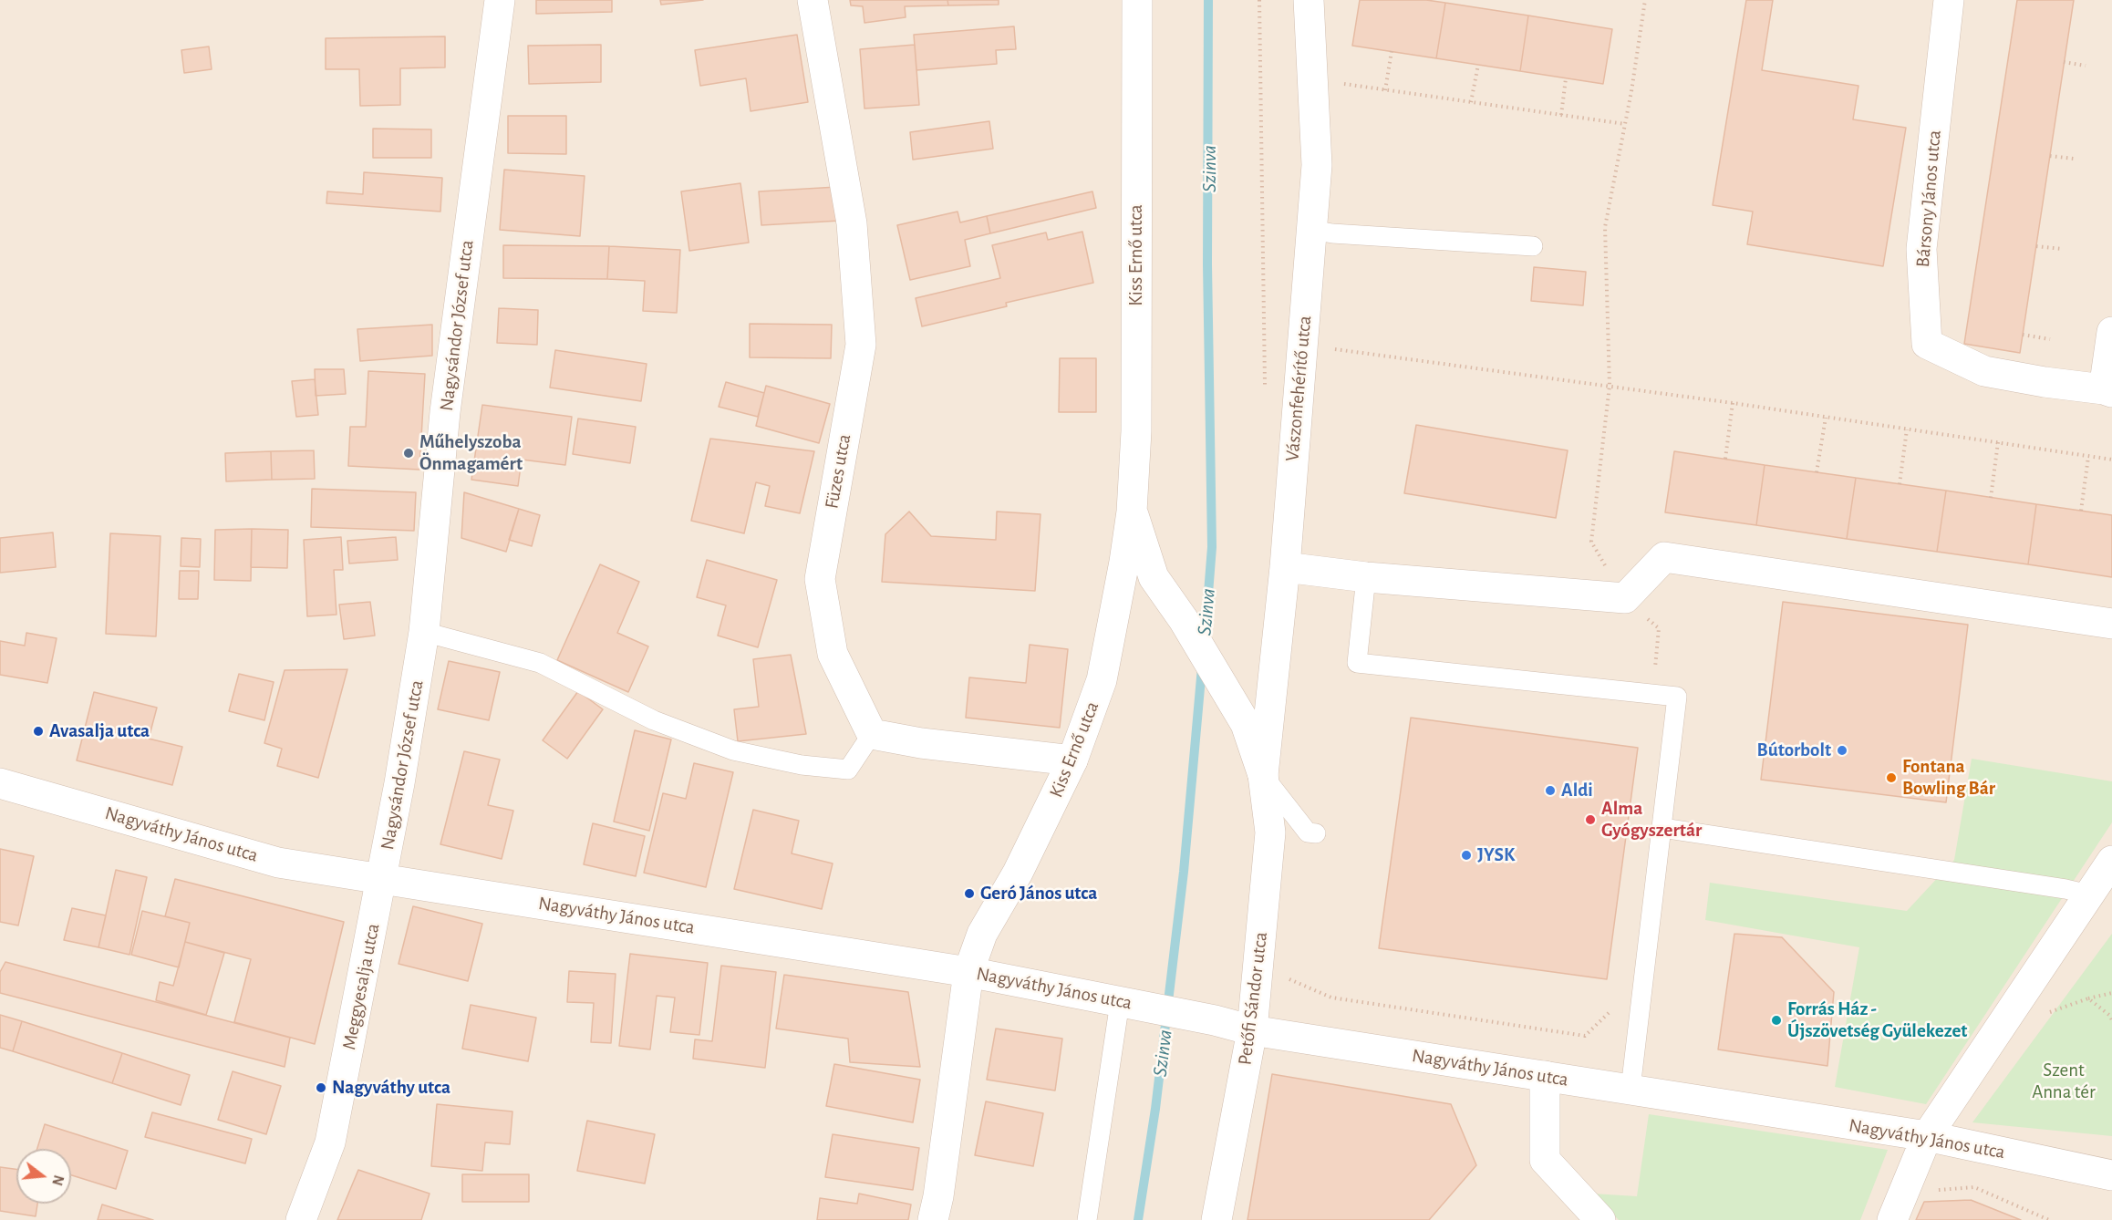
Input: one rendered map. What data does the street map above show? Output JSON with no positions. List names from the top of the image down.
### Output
{
  "streets": {
    "street": [
      "Bársony János utca",
      "Kiss Ernő utca",
      "Nagysándor József utca",
      "Vászonfehérítő utca",
      "Füzes utca",
      "Nagyváthy János utca",
      "Meggyesalja utca",
      "Petőfi Sándor utca"
    ]
  },
  "crossings": [
    ["Kiss Ernő utca", "Vászonfehérítő utca"],
    ["Kiss Ernő utca", "Nagyváthy János utca"],
    ["Kiss Ernő utca", "Petőfi Sándor utca"],
    ["Nagysándor József utca", "Nagyváthy János utca"],
    ["Nagysándor József utca", "Meggyesalja utca"],
    ["Vászonfehérítő utca", "Petőfi Sándor utca"],
    ["Nagyváthy János utca", "Meggyesalja utca"],
    ["Nagyváthy János utca", "Petőfi Sándor utca"]
  ],
  "water": ["Szinva"],
  "parks": ["Szent Anna tér"],
  "places": [
    "Műhelyszoba Önmagamért",
    "Avasalja utca",
    "Bútorbolt",
    "Fontana Bowling Bár",
    "Aldi",
    "Alma Gyógyszertár",
    "JYSK",
    "Geró János utca",
    "Forrás Ház - Újszövetség Gyülekezet",
    "Nagyváthy utca"
  ],
  "north": "right"
}
